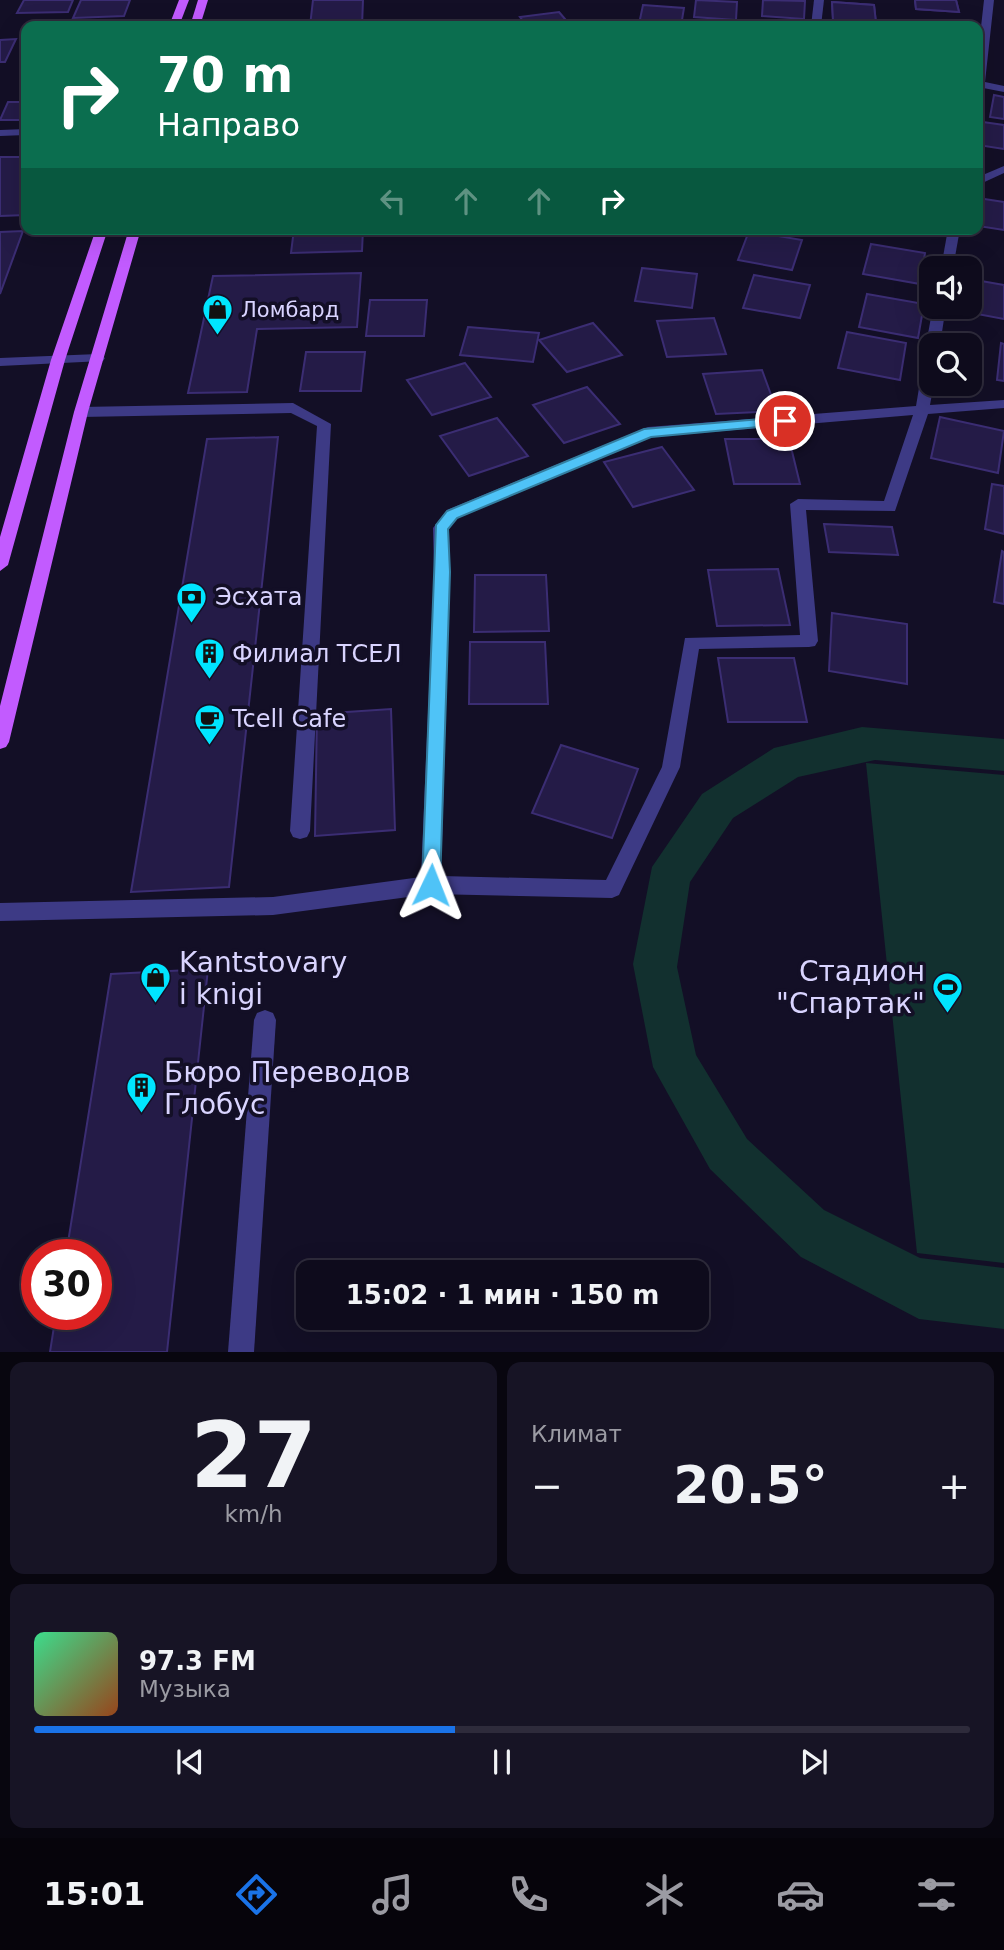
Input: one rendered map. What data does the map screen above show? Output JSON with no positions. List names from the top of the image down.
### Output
{
  "places": {
    "shop": ["Ломбард", "Kantstovary i knigi"],
    "bank": ["Эсхата"],
    "building": ["Филиал ТСЕЛ", "Бюро Переводов Глобус"],
    "cafe": ["Tcell Cafe"],
    "sports": ["Стадион \"Спартак\""]
  },
  "page": {
    "turn": ["70 m", "Направо"],
    "limit": "30",
    "trip": "15:02 · 1 мин · 150 m",
    "tile": [
      ["27", "km/h"],
      "Климат"
    ],
    "heat": ["−", "20.5°", "+"],
    "song": ["97.3 FM", "Музыка"],
    "tabs": "15:01"
  }
}
